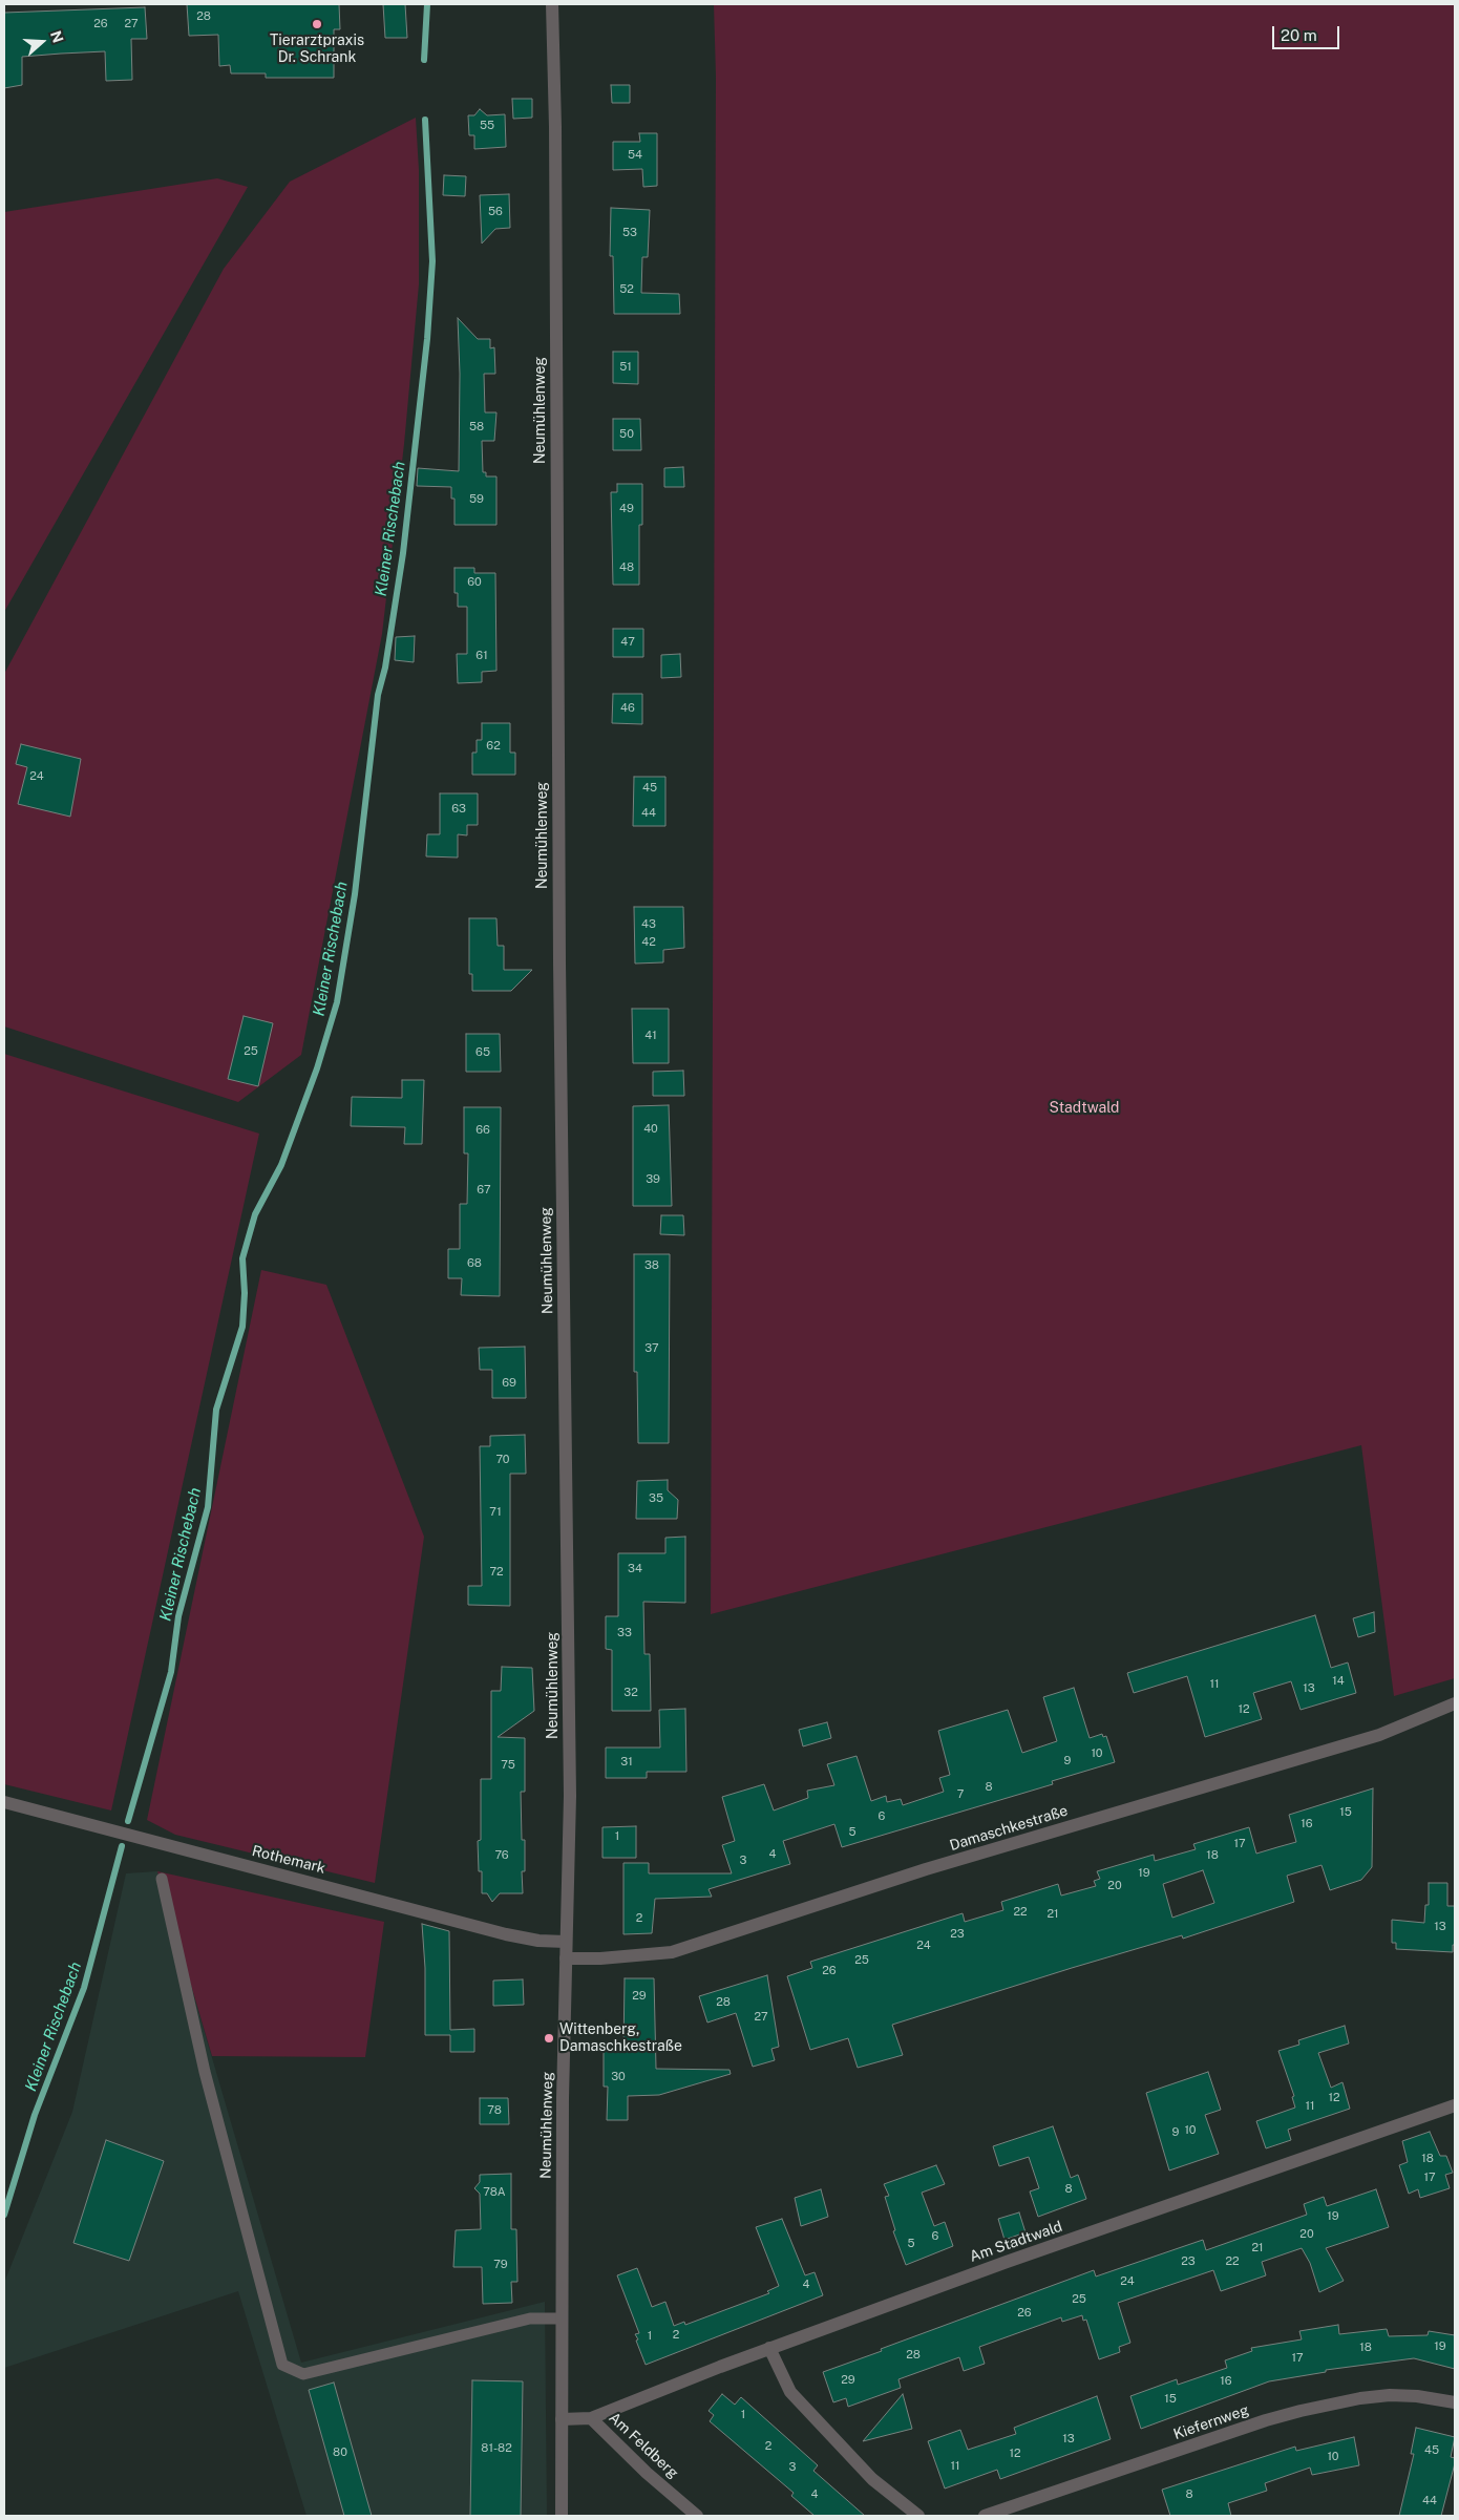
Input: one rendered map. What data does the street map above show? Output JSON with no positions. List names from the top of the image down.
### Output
{
  "streets": {
    "street": [
      "Neumühlenweg",
      "Damaschkestraße",
      "Rothemark",
      "Am Stadtwald",
      "Kiefernweg",
      "Am Feldberg"
    ]
  },
  "crossings": [
    ["Neumühlenweg", "Damaschkestraße"],
    ["Neumühlenweg", "Rothemark"],
    ["Neumühlenweg", "Am Feldberg"],
    ["Am Stadtwald", "Am Feldberg"]
  ],
  "water": ["Kleiner Rischebach"],
  "parks": ["Stadtwald"],
  "places": ["Tierarztpraxis Dr. Schrank", "Wittenberg, Damaschkestraße"],
  "house_numbers": [
    "28",
    "26",
    "27",
    "55",
    "54",
    "56",
    "53",
    "52",
    "51",
    "58",
    "50",
    "59",
    "49",
    "48",
    "60",
    "47",
    "61",
    "46",
    "62",
    "24",
    "45",
    "63",
    "44",
    "43",
    "42",
    "41",
    "25",
    "65",
    "40",
    "66",
    "39",
    "67",
    "68",
    "38",
    "37",
    "69",
    "70",
    "35",
    "71",
    "34",
    "72",
    "33",
    "14",
    "11",
    "13",
    "32",
    "12",
    "10",
    "9",
    "31",
    "75",
    "8",
    "7",
    "15",
    "6",
    "16",
    "5",
    "1",
    "17",
    "4",
    "76",
    "18",
    "3",
    "19",
    "20",
    "22",
    "21",
    "2",
    "13",
    "23",
    "24",
    "25",
    "26",
    "29",
    "28",
    "27",
    "30",
    "12",
    "11",
    "78",
    "10",
    "9",
    "18",
    "17",
    "8",
    "78A",
    "19",
    "20",
    "6",
    "5",
    "21",
    "23",
    "22",
    "79",
    "24",
    "4",
    "25",
    "26",
    "2",
    "1",
    "19",
    "18",
    "28",
    "17",
    "29",
    "16",
    "15",
    "1",
    "13",
    "2",
    "81-82",
    "45",
    "80",
    "12",
    "10",
    "11",
    "3",
    "4",
    "8",
    "44"
  ],
  "scale_bar": "20 m",
  "north": "right"
}
